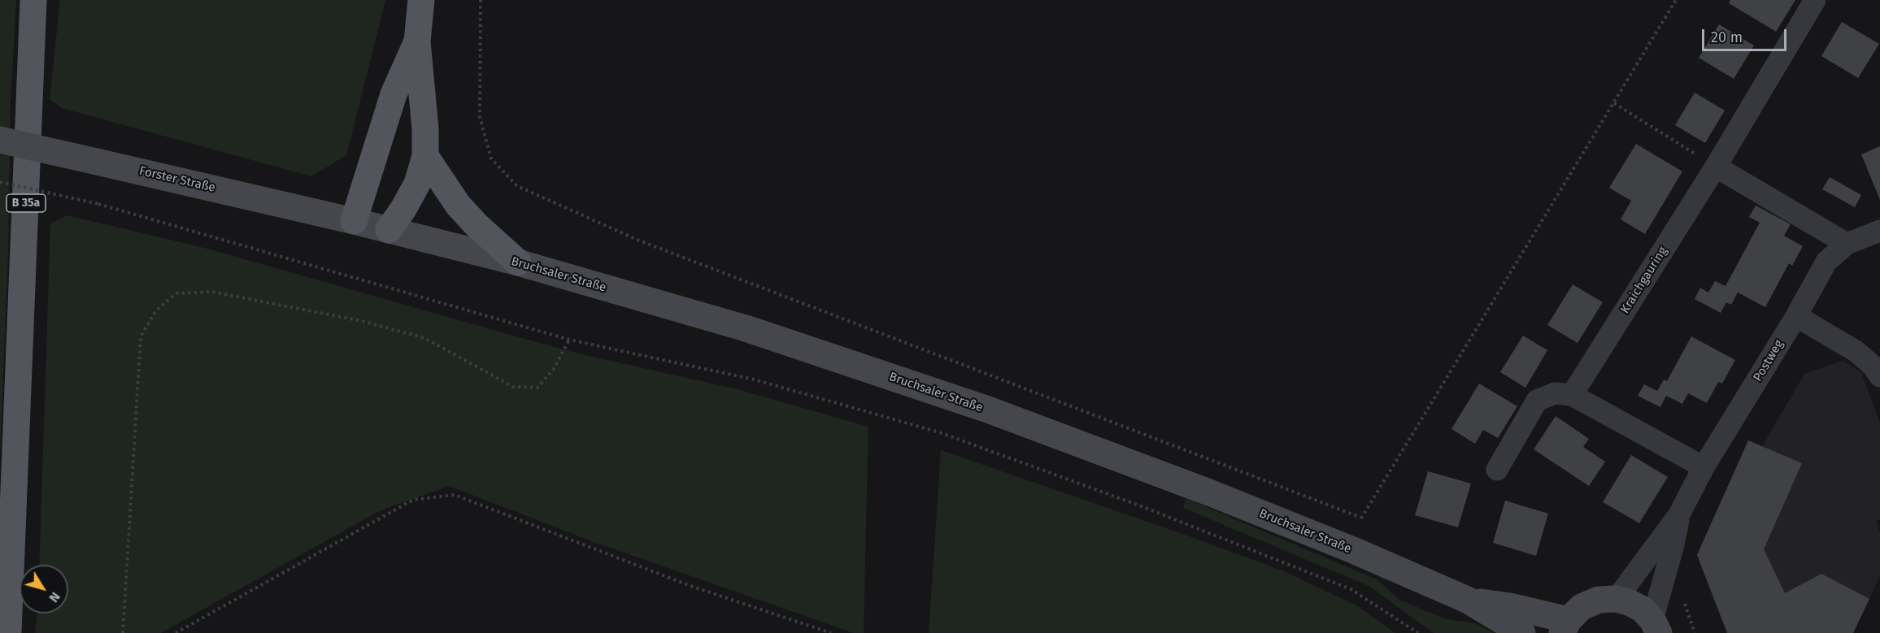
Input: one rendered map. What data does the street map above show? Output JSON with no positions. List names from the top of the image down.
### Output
{
  "streets": {
    "main road": ["B 35a"],
    "street": [
      "Forster Straße",
      "Bruchsaler Straße",
      "Kraichgauring",
      "Postweg"
    ]
  },
  "crossings": [
    ["Forster Straße", "Bruchsaler Straße"],
    ["Bruchsaler Straße", "Postweg"]
  ],
  "scale_bar": "20 m",
  "north": "bottom right"
}
